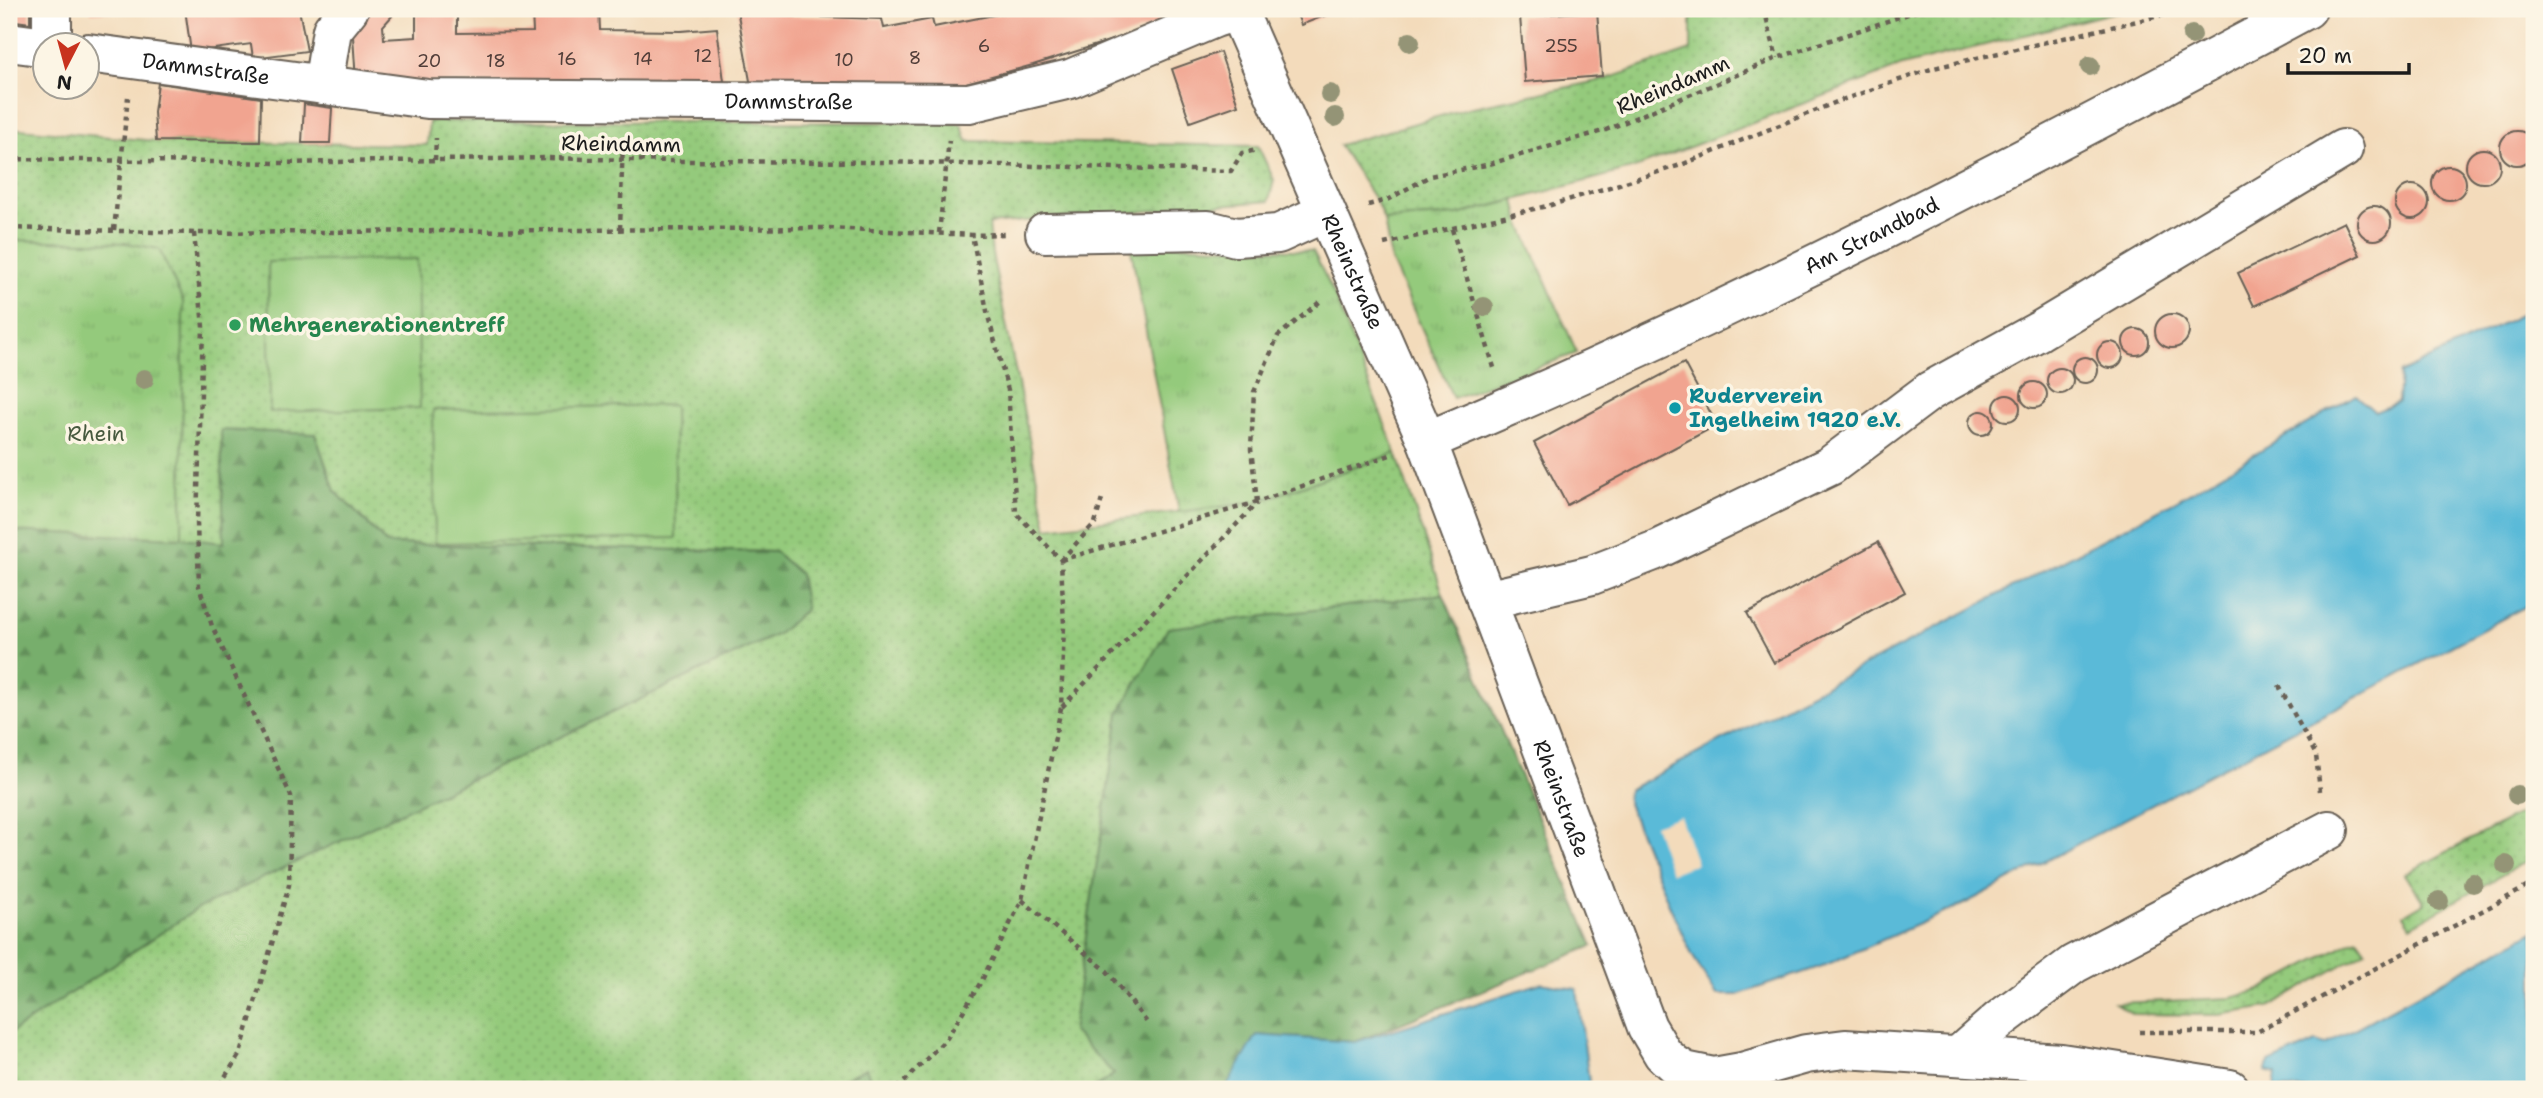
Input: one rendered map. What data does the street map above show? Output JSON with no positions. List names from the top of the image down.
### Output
{
  "streets": {
    "street": ["Dammstraße", "Am Strandbad", "Rheinstraße"],
    "path": ["Rheindamm"]
  },
  "crossings": [
    ["Dammstraße", "Rheinstraße"],
    ["Rheindamm", "Rheinstraße"],
    ["Am Strandbad", "Rheinstraße"]
  ],
  "parks": ["Rhein"],
  "places": ["Mehrgenerationentreff", "Ruderverein Ingelheim 1920 e.V."],
  "house_numbers": [
    "6",
    "255",
    "12",
    "8",
    "16",
    "14",
    "10",
    "20",
    "18"
  ],
  "scale_bar": "20 m",
  "north": "bottom"
}
